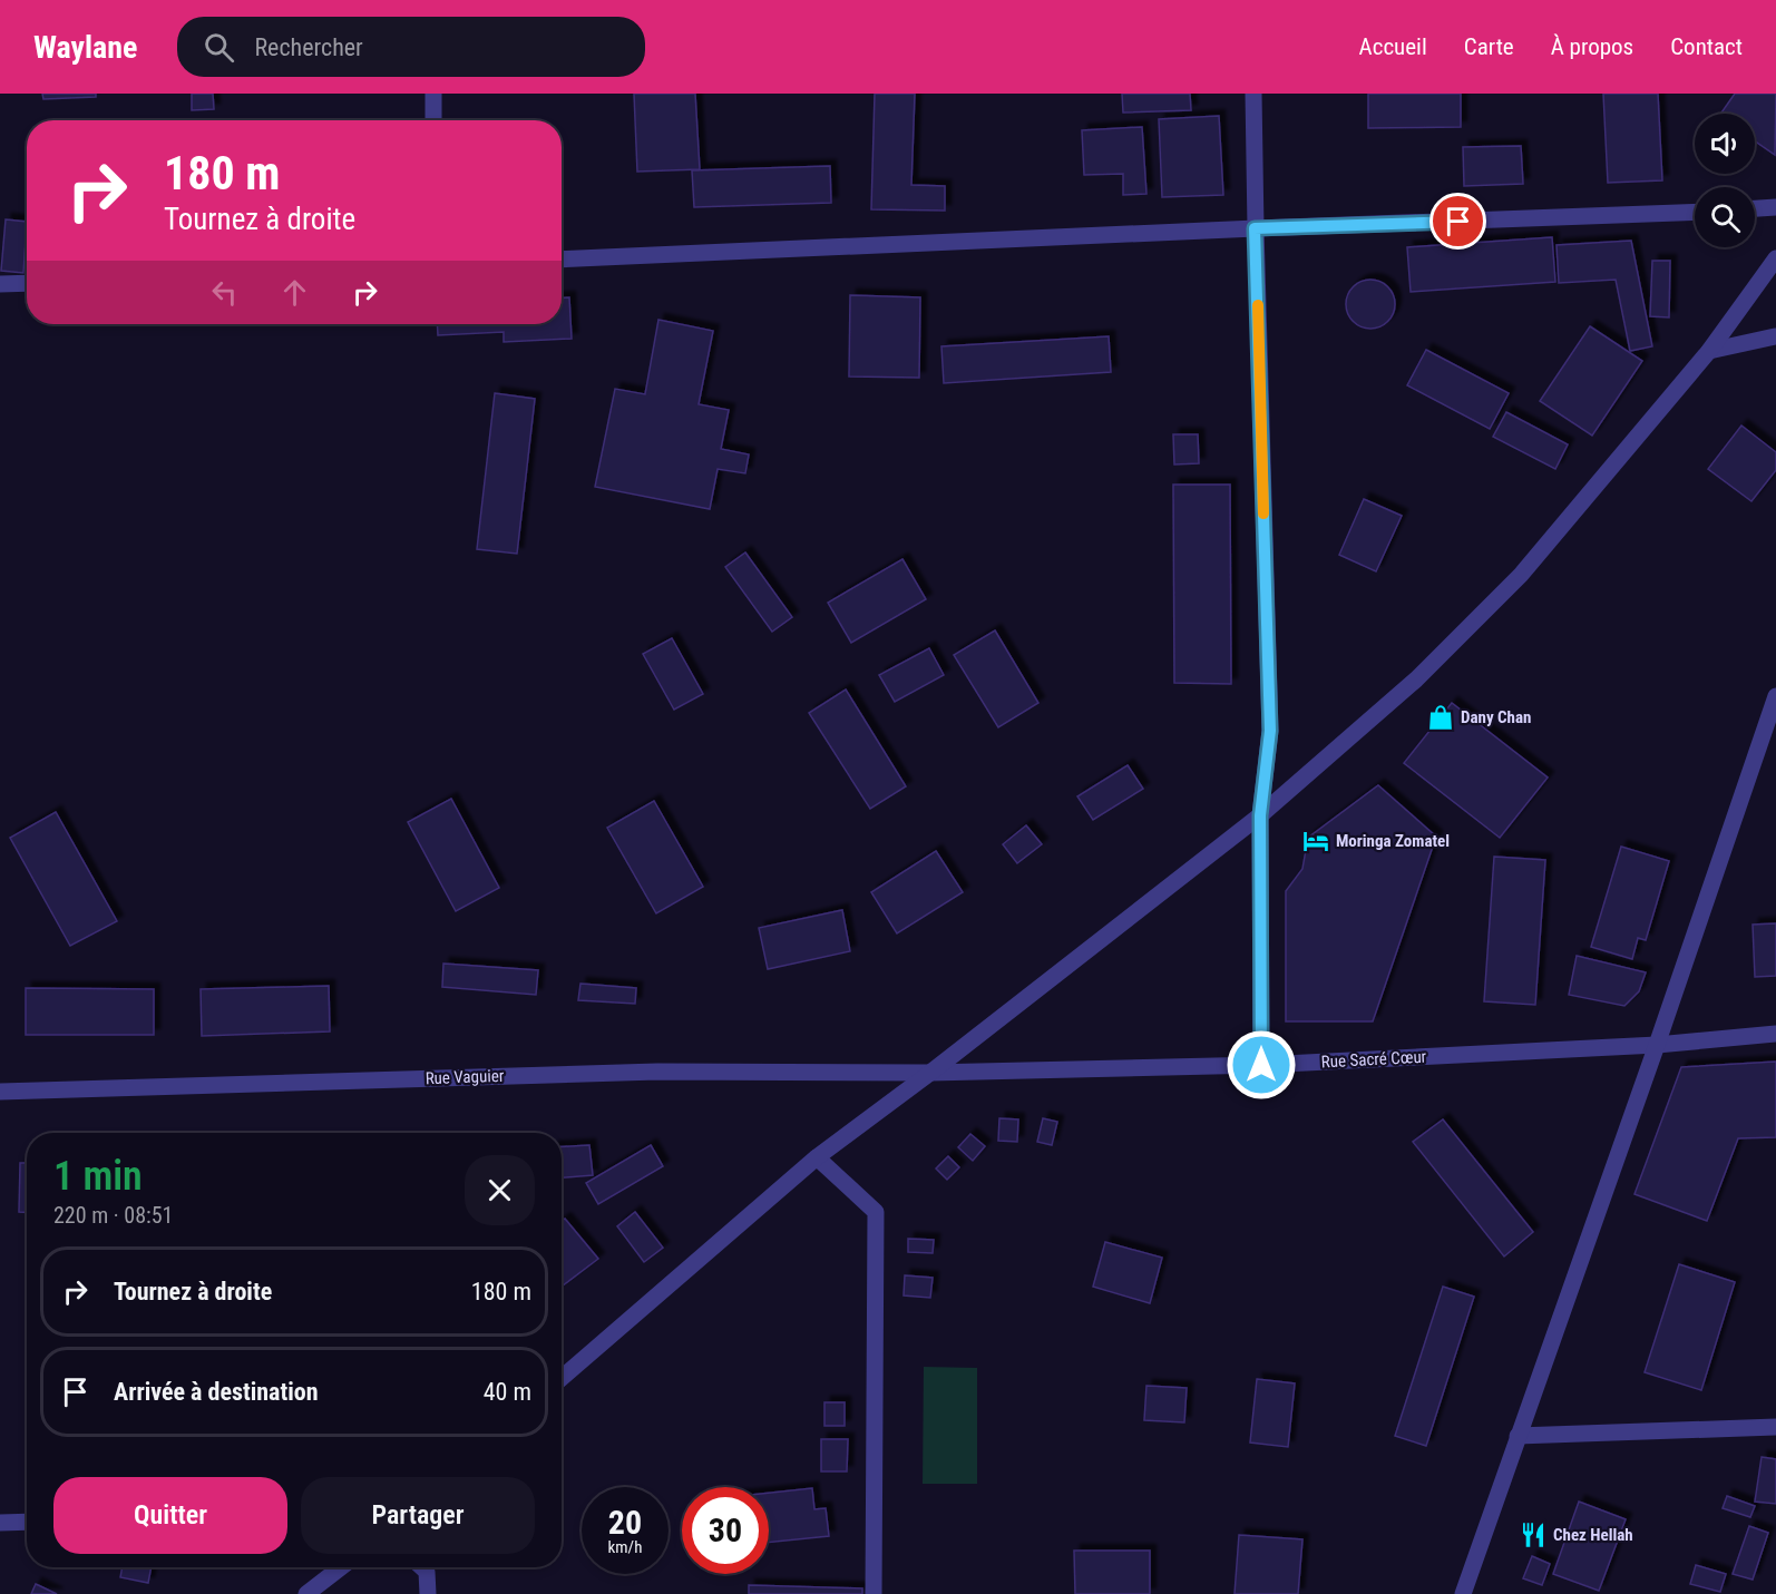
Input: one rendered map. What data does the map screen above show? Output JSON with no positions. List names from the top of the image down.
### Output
{
  "streets": {
    "street": ["Rue Sacré Cœur", "Rue Vaguier"]
  },
  "crossings": [
    ["Rue Sacré Cœur", "Rue Vaguier"]
  ],
  "places": {
    "shop": ["Dany Chan"],
    "hotel": ["Moringa Zomatel"],
    "restaurant": ["Chez Hellah"]
  },
  "page": {
    "header": "Waylane",
    "search": "Rechercher",
    "nav": [
      "Accueil",
      "Carte",
      "À propos",
      "Contact"
    ],
    "turn": ["180 m", "Tournez à droite"],
    "heading": ["1 min", "220 m · 08:51"],
    "list": [
      {
        "name": "Tournez à droite",
        "value": "180 m"
      },
      {
        "name": "Arrivée à destination",
        "value": "40 m"
      }
    ],
    "buttons": ["Quitter", "Partager"],
    "speed": "20 km/h",
    "limit": "30"
  }
}
